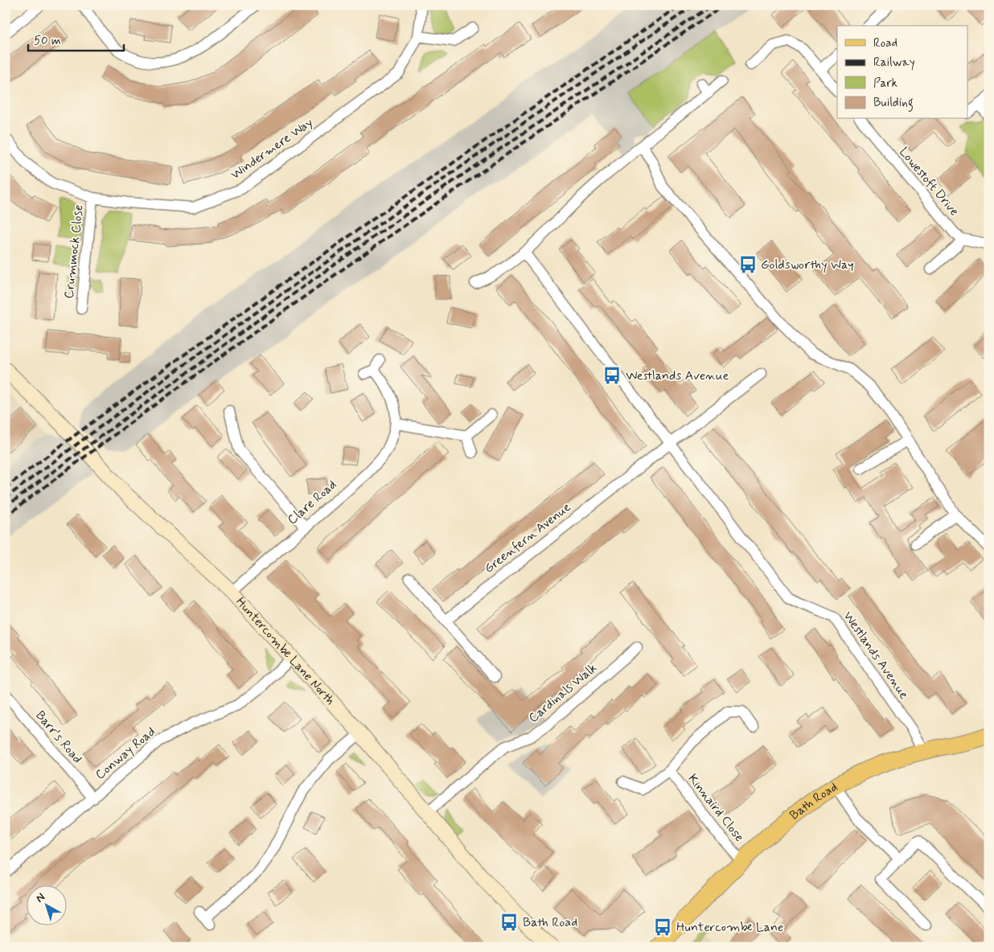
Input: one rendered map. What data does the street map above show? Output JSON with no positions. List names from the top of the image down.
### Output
{
  "streets": {
    "main road": ["Bath Road"],
    "street": [
      "Windermere Way",
      "Lowestoft Drive",
      "Crummock Close",
      "Clare Road",
      "Greenfern Avenue",
      "Huntercombe Lane North",
      "Westlands Avenue",
      "Cardinals Walk",
      "Barr's Road",
      "Conway Road",
      "Kinnaird Close"
    ]
  },
  "crossings": [
    ["Windermere Way", "Crummock Close"],
    ["Clare Road", "Huntercombe Lane North"],
    ["Greenfern Avenue", "Westlands Avenue"],
    ["Huntercombe Lane North", "Cardinals Walk"],
    ["Huntercombe Lane North", "Conway Road"],
    ["Westlands Avenue", "Bath Road"],
    ["Barr's Road", "Conway Road"],
    ["Bath Road", "Kinnaird Close"]
  ],
  "places": {
    "bus stop": [
      "Goldsworthy Way",
      "Westlands Avenue",
      "Bath Road",
      "Huntercombe Lane"
    ]
  },
  "legend": [
    "Road",
    "Railway",
    "Park",
    "Building"
  ],
  "scale_bar": "50 m",
  "north": "top left"
}
